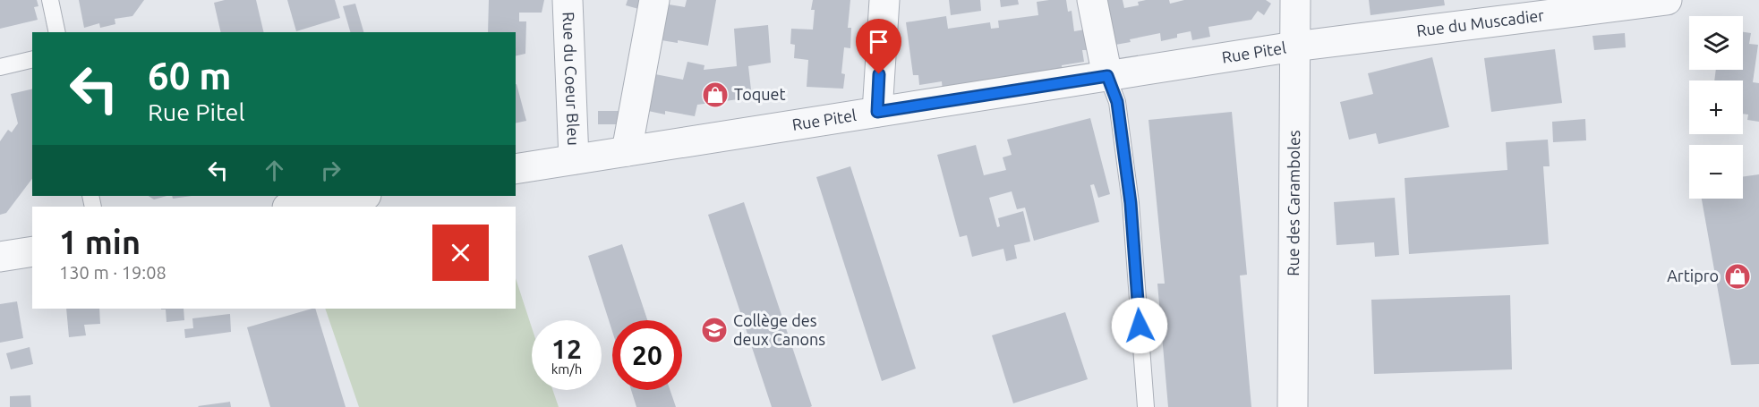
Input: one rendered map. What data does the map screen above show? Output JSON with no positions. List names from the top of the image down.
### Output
{
  "streets": {
    "street": [
      "Rue du Muscadier",
      "Rue Pitel",
      "Rue du Coeur Bleu",
      "Rue des Caramboles"
    ]
  },
  "crossings": [
    ["Rue du Muscadier", "Rue Pitel"],
    ["Rue du Muscadier", "Rue des Caramboles"],
    ["Rue Pitel", "Rue du Coeur Bleu"],
    ["Rue Pitel", "Rue des Caramboles"]
  ],
  "places": {
    "shop": ["Toquet", "Artipro"],
    "school or university": ["Collège des deux Canons"]
  },
  "page": {
    "map_buttons": ["+", "−"],
    "turn": ["60 m", "Rue Pitel"],
    "heading": ["1 min", "130 m · 19:08"],
    "speed": "12 km/h",
    "limit": "20"
  }
}
